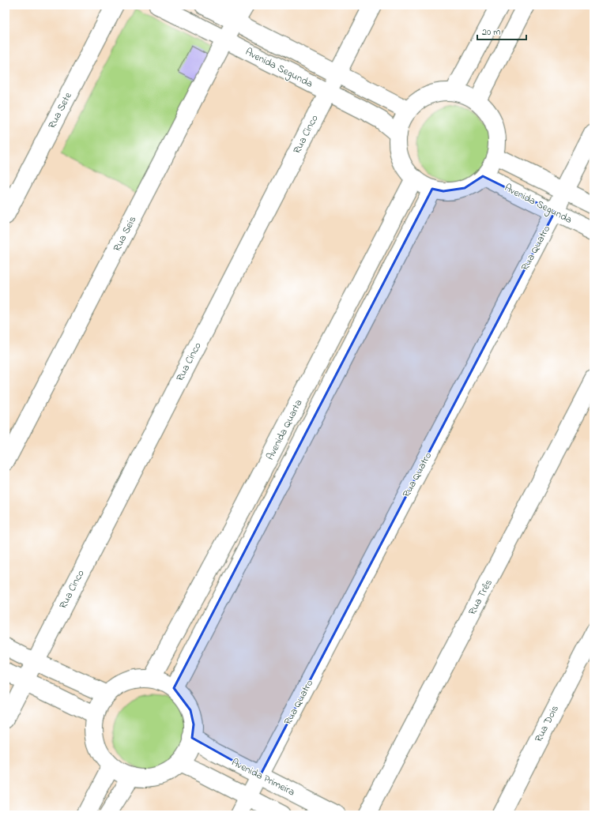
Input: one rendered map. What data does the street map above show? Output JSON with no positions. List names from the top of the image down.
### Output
{
  "streets": {
    "street": [
      "Avenida Segunda",
      "Rua Sete",
      "Rua Cinco",
      "Rua Seis",
      "Rua Quatro",
      "Avenida Quarta",
      "Rua Três",
      "Rua Dois",
      "Avenida Primeira"
    ]
  },
  "crossings": [
    ["Avenida Segunda", "Rua Cinco"],
    ["Avenida Segunda", "Rua Seis"],
    ["Avenida Segunda", "Rua Quatro"],
    ["Avenida Segunda", "Avenida Quarta"],
    ["Rua Quatro", "Avenida Primeira"],
    ["Avenida Quarta", "Avenida Primeira"]
  ],
  "scale_bar": "20 m"
}
